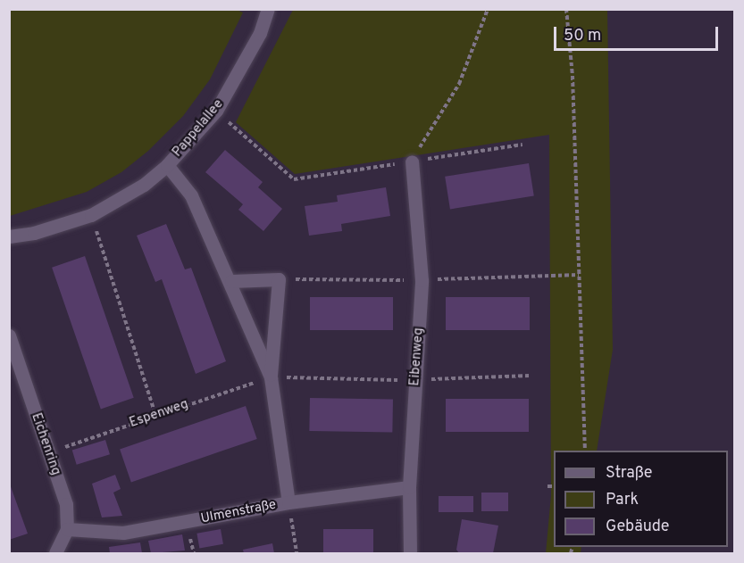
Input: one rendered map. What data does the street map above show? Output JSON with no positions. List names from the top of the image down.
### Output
{
  "streets": {
    "street": [
      "Pappelallee",
      "Eibenweg",
      "Eichenring",
      "Ulmenstraße"
    ],
    "path": ["Espenweg"]
  },
  "crossings": [
    ["Eibenweg", "Ulmenstraße"],
    ["Espenweg", "Eichenring"],
    ["Eichenring", "Ulmenstraße"]
  ],
  "legend": ["Straße", "Park", "Gebäude"],
  "scale_bar": "50 m"
}
